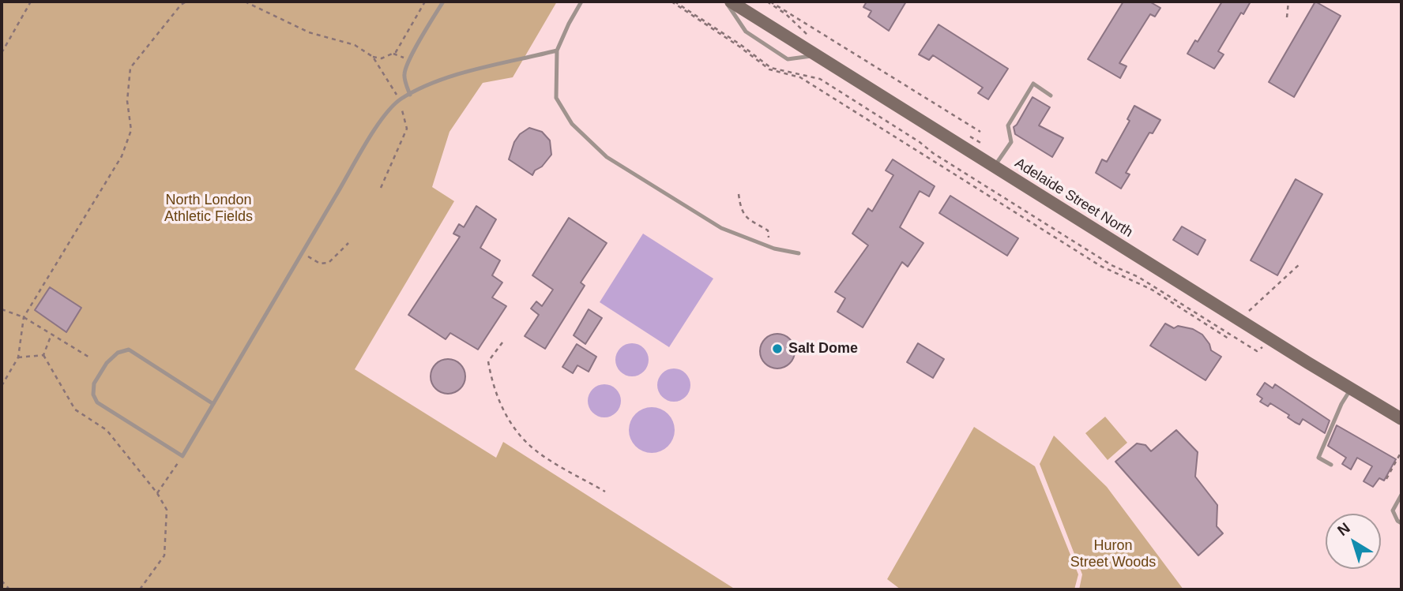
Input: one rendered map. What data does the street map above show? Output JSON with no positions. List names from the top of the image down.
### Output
{
  "streets": {
    "main road": ["Adelaide Street North"]
  },
  "parks": ["North London Athletic Fields", "Huron Street Woods"],
  "places": ["Salt Dome"],
  "north": "top left"
}
